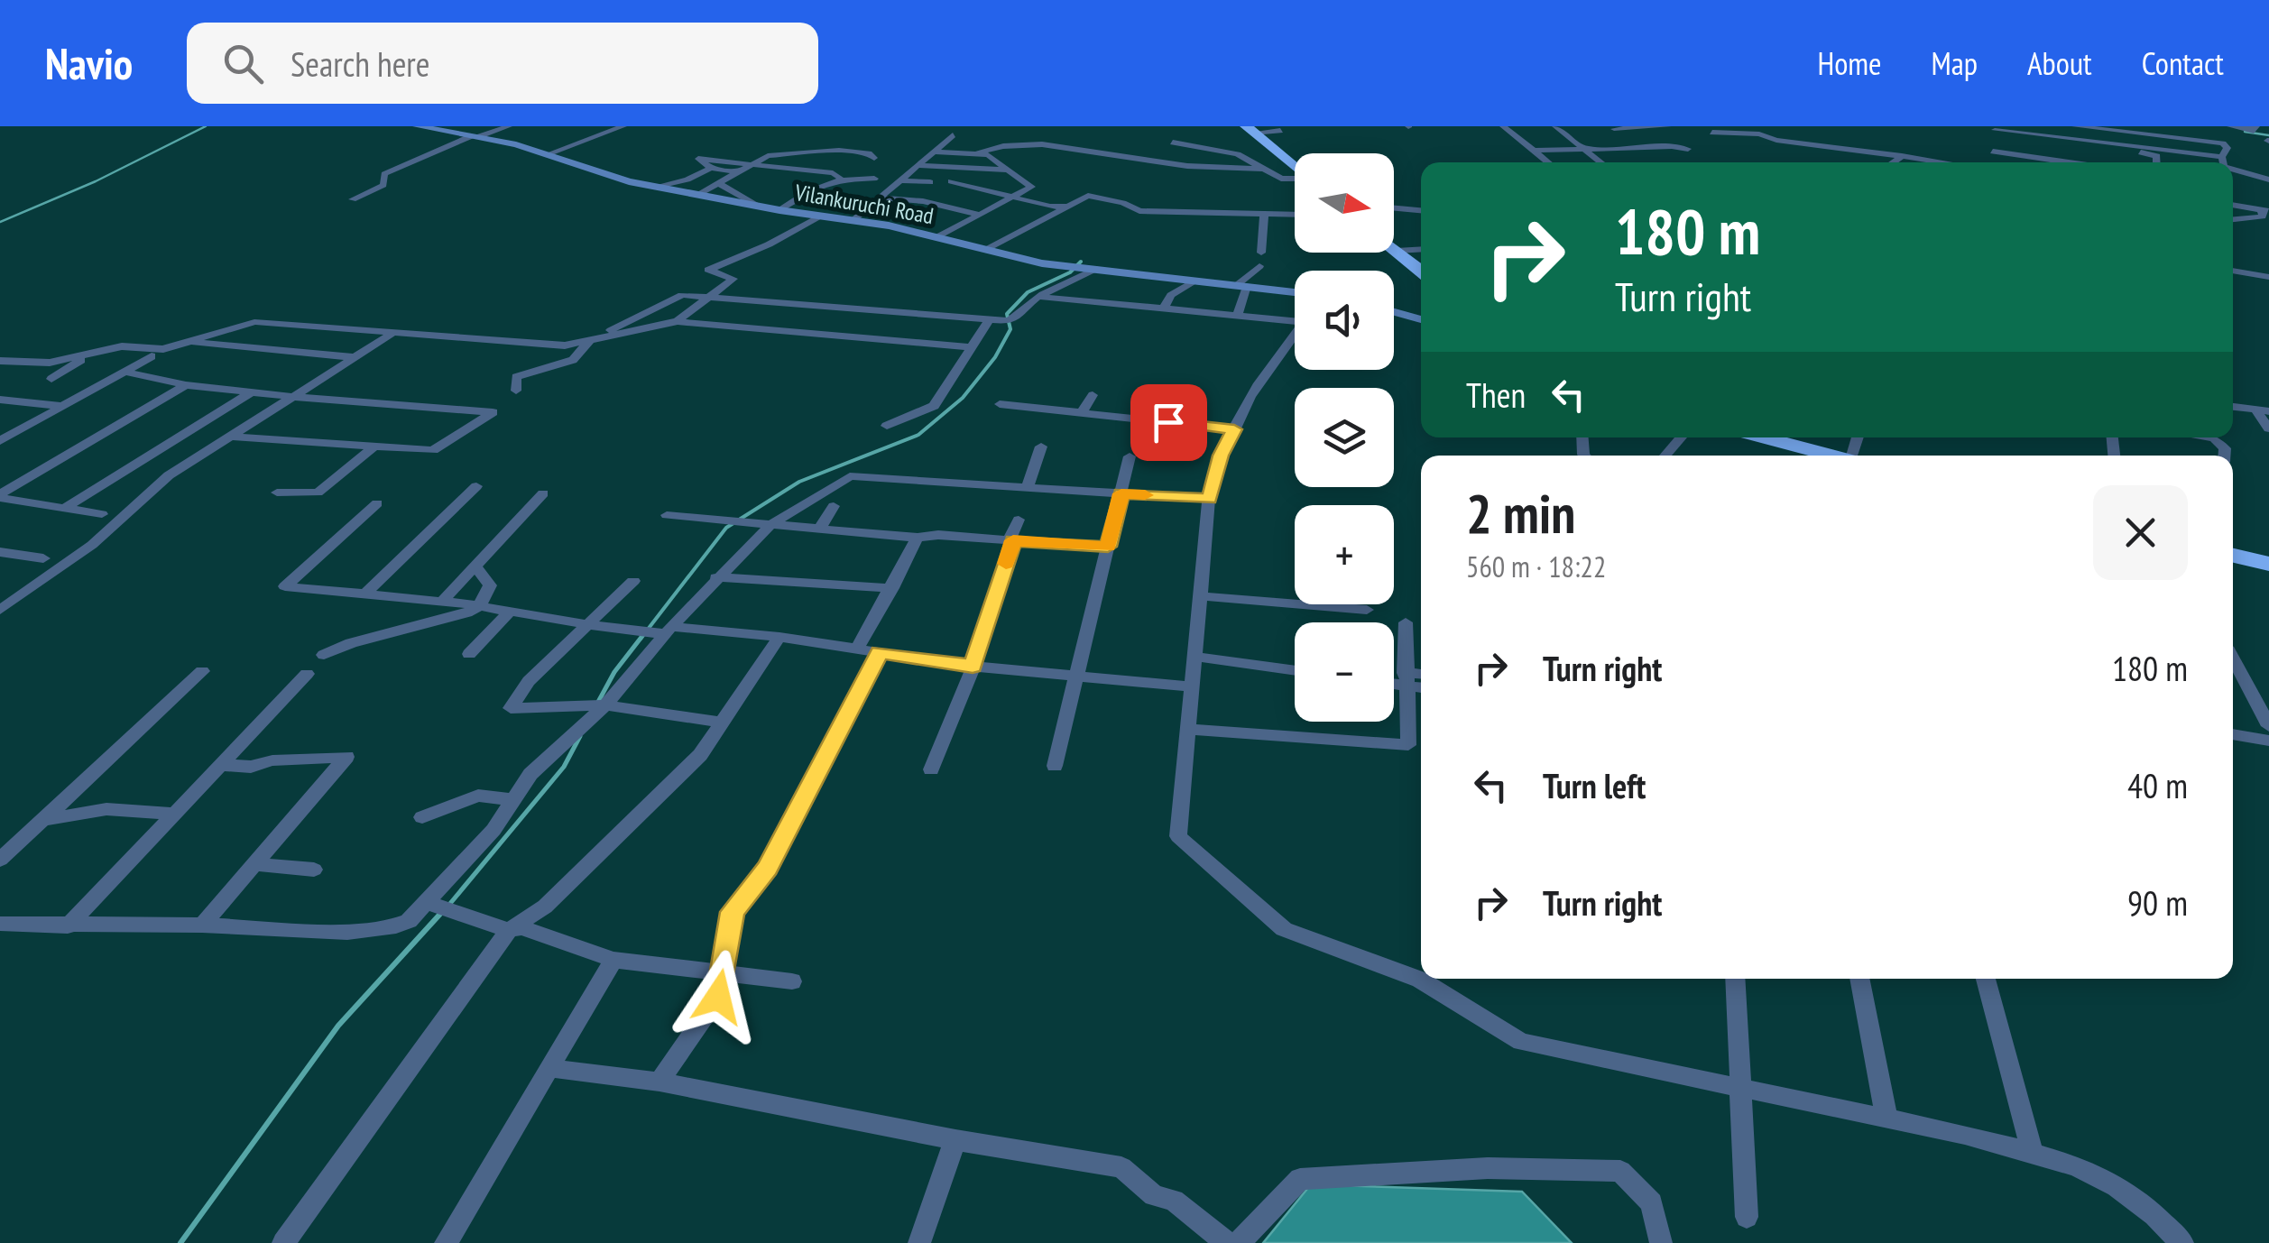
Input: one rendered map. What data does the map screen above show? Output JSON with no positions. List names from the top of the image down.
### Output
{
  "streets": {
    "street": ["Vilankuruchi Road"]
  },
  "north": "right",
  "page": {
    "header": "Navio",
    "search": "Search here",
    "nav": [
      "Home",
      "Map",
      "About",
      "Contact"
    ],
    "map_buttons": ["+", "−"],
    "turn": ["180 m", "Turn right"],
    "then": "Then",
    "heading": ["2 min", "560 m · 18:22"],
    "list": [
      {
        "name": "Turn right",
        "value": "180 m"
      },
      {
        "name": "Turn left",
        "value": "40 m"
      },
      {
        "name": "Turn right",
        "value": "90 m"
      }
    ]
  }
}
